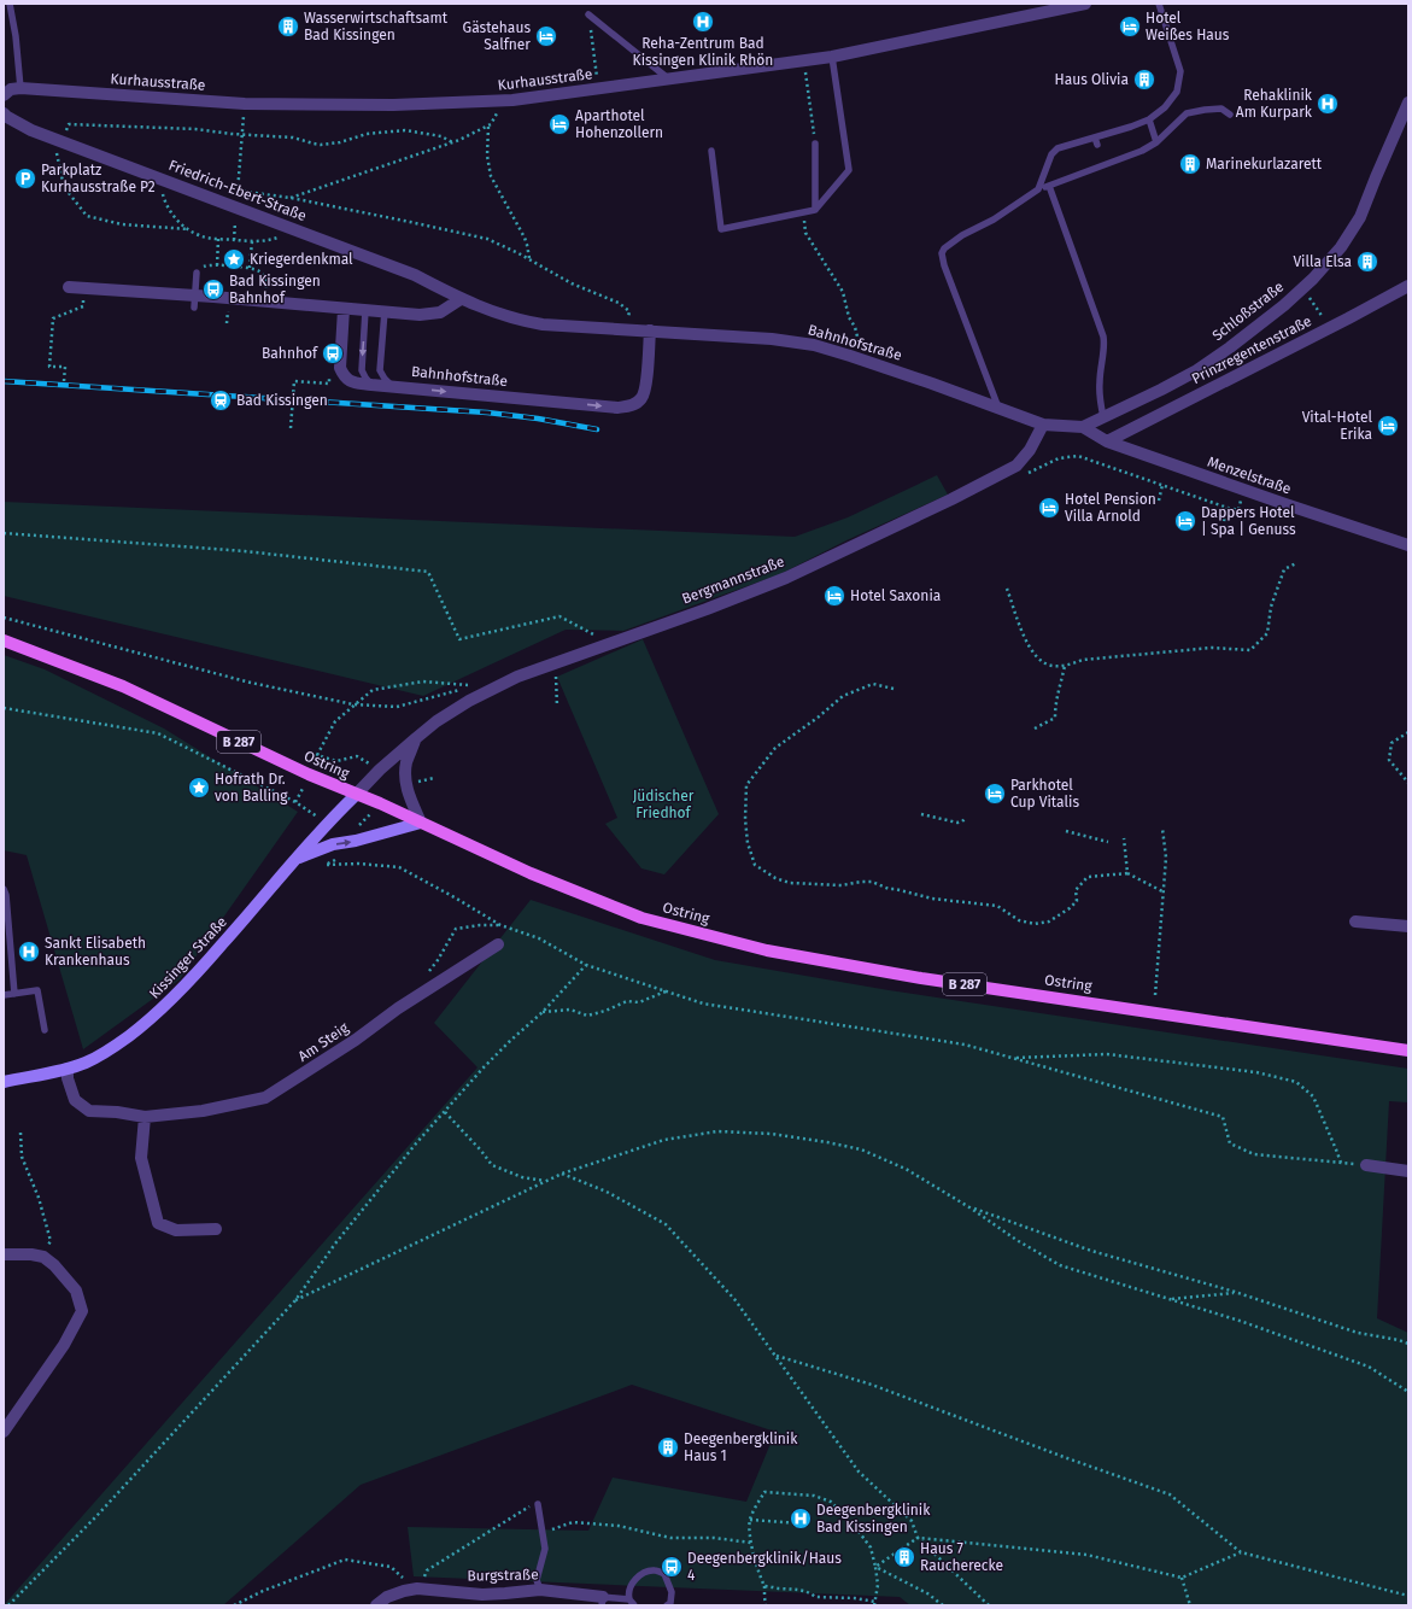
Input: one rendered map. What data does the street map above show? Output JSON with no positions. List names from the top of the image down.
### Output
{
  "streets": {
    "main road": ["B 287", "Ostring"],
    "street": [
      "Kurhausstraße",
      "Friedrich-Ebert-Straße",
      "Schloßstraße",
      "Bahnhofstraße",
      "Prinzregentenstraße",
      "Menzelstraße",
      "Bergmannstraße",
      "Kissinger Straße",
      "Am Steig",
      "Burgstraße"
    ]
  },
  "crossings": [
    ["Friedrich-Ebert-Straße", "Bahnhofstraße"],
    ["Schloßstraße", "Bahnhofstraße"],
    ["Schloßstraße", "Menzelstraße"],
    ["Schloßstraße", "Bergmannstraße"],
    ["Bahnhofstraße", "Bergmannstraße"],
    ["Prinzregentenstraße", "Menzelstraße"],
    ["Bergmannstraße", "Ostring"],
    ["Bergmannstraße", "Kissinger Straße"],
    ["Ostring", "Kissinger Straße"],
    ["Kissinger Straße", "Am Steig"]
  ],
  "parks": ["Jüdischer Friedhof"],
  "places": {
    "hospital": [
      "Reha-Zentrum Bad Kissingen Klinik Rhön",
      "Rehaklinik Am Kurpark",
      "Sankt Elisabeth Krankenhaus",
      "Deegenbergklinik Bad Kissingen"
    ],
    "building": [
      "Wasserwirtschaftsamt Bad Kissingen",
      "Haus Olivia",
      "Marinekurlazarett",
      "Villa Elsa",
      "Deegenbergklinik Haus 1",
      "Haus 7 Raucherecke"
    ],
    "hotel": [
      "Hotel Weißes Haus",
      "Gästehaus Salfner",
      "Aparthotel Hohenzollern",
      "Vital-Hotel Erika",
      "Hotel Pension Villa Arnold",
      "Dappers Hotel | Spa | Genuss",
      "Hotel Saxonia",
      "Parkhotel Cup Vitalis"
    ],
    "parking": ["Parkplatz Kurhausstraße P2"],
    "place": ["Kriegerdenkmal", "Hofrath Dr. von Balling"],
    "bus stop": ["Bad Kissingen Bahnhof", "Bahnhof", "Deegenbergklinik/Haus 4"],
    "station": ["Bad Kissingen"]
  }
}
